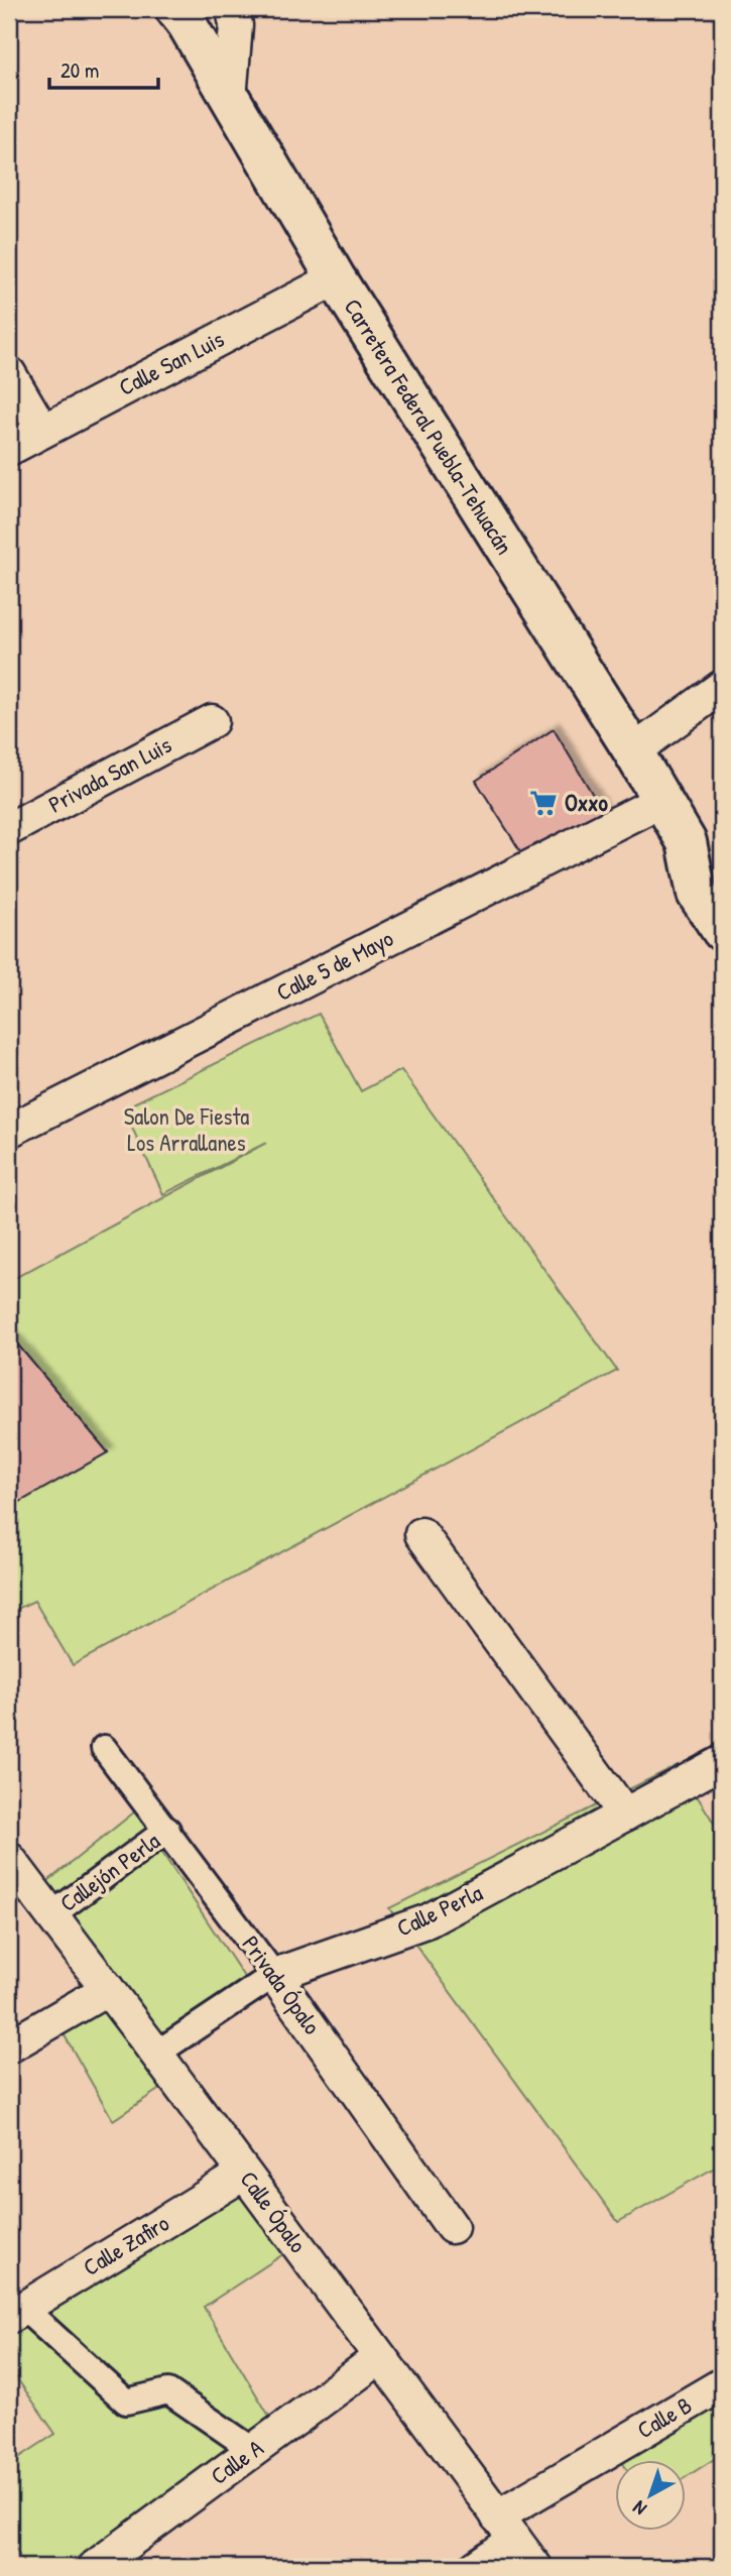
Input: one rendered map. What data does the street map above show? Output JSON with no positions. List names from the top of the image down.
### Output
{
  "streets": {
    "main road": ["Carretera Federal Puebla-Tehuacán"],
    "street": [
      "Calle San Luis",
      "Privada San Luis",
      "Calle 5 de Mayo",
      "Callejón Perla",
      "Calle Perla",
      "Privada Ópalo",
      "Calle Ópalo",
      "Calle Zafiro",
      "Calle B",
      "Calle A"
    ]
  },
  "crossings": [
    ["Calle San Luis", "Carretera Federal Puebla-Tehuacán"],
    ["Carretera Federal Puebla-Tehuacán", "Calle 5 de Mayo"],
    ["Callejón Perla", "Privada Ópalo"],
    ["Callejón Perla", "Calle Ópalo"],
    ["Calle Perla", "Privada Ópalo"],
    ["Calle Perla", "Calle Ópalo"],
    ["Calle Ópalo", "Calle Zafiro"],
    ["Calle Ópalo", "Calle B"],
    ["Calle Ópalo", "Calle A"]
  ],
  "parks": ["Salon De Fiesta Los Arrallanes"],
  "places": {
    "supermarket": ["Oxxo"]
  },
  "scale_bar": "20 m",
  "north": "bottom left"
}
